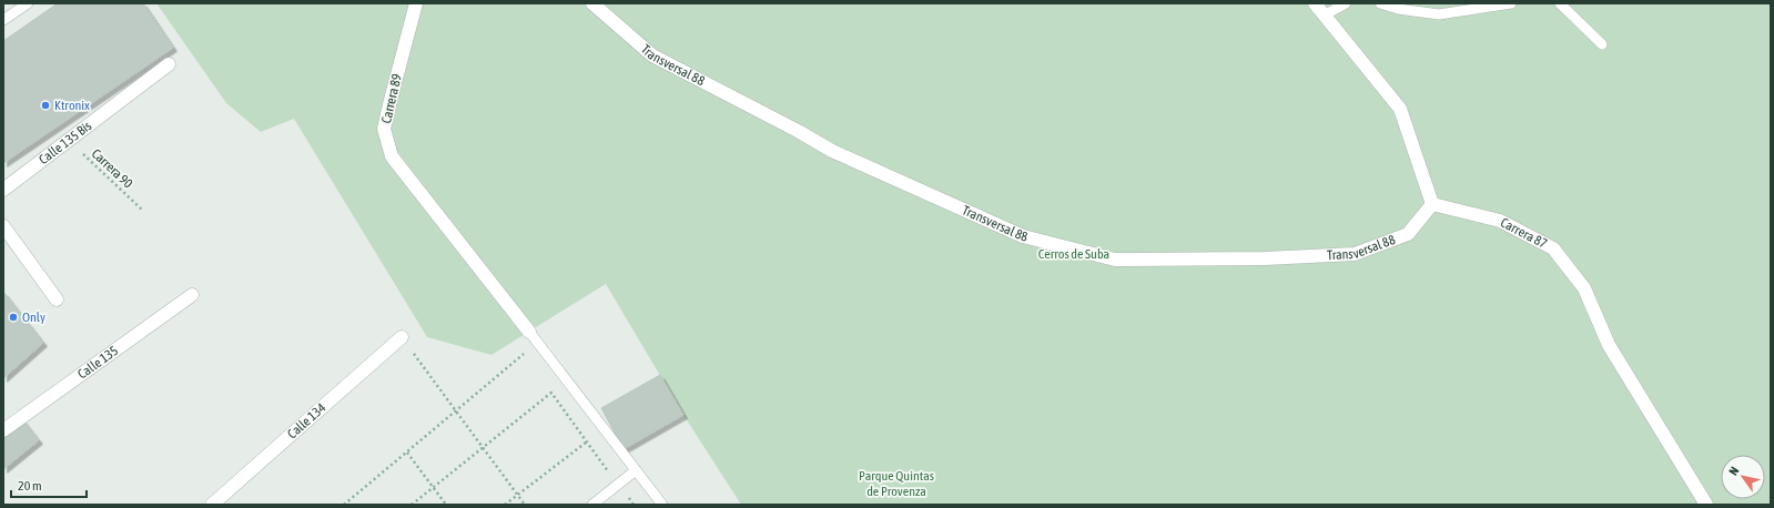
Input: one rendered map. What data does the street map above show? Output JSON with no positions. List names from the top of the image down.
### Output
{
  "streets": {
    "street": [
      "Transversal 88",
      "Carrera 89",
      "Calle 135 Bis",
      "Carrera 87",
      "Calle 135",
      "Calle 134"
    ],
    "path": ["Carrera 90"]
  },
  "crossings": [
    ["Transversal 88", "Carrera 87"],
    ["Calle 135 Bis", "Carrera 90"]
  ],
  "parks": ["Cerros de Suba", "Parque Quintas de Provenza"],
  "places": ["Ktronix", "Only"],
  "scale_bar": "20 m",
  "north": "top left"
}
